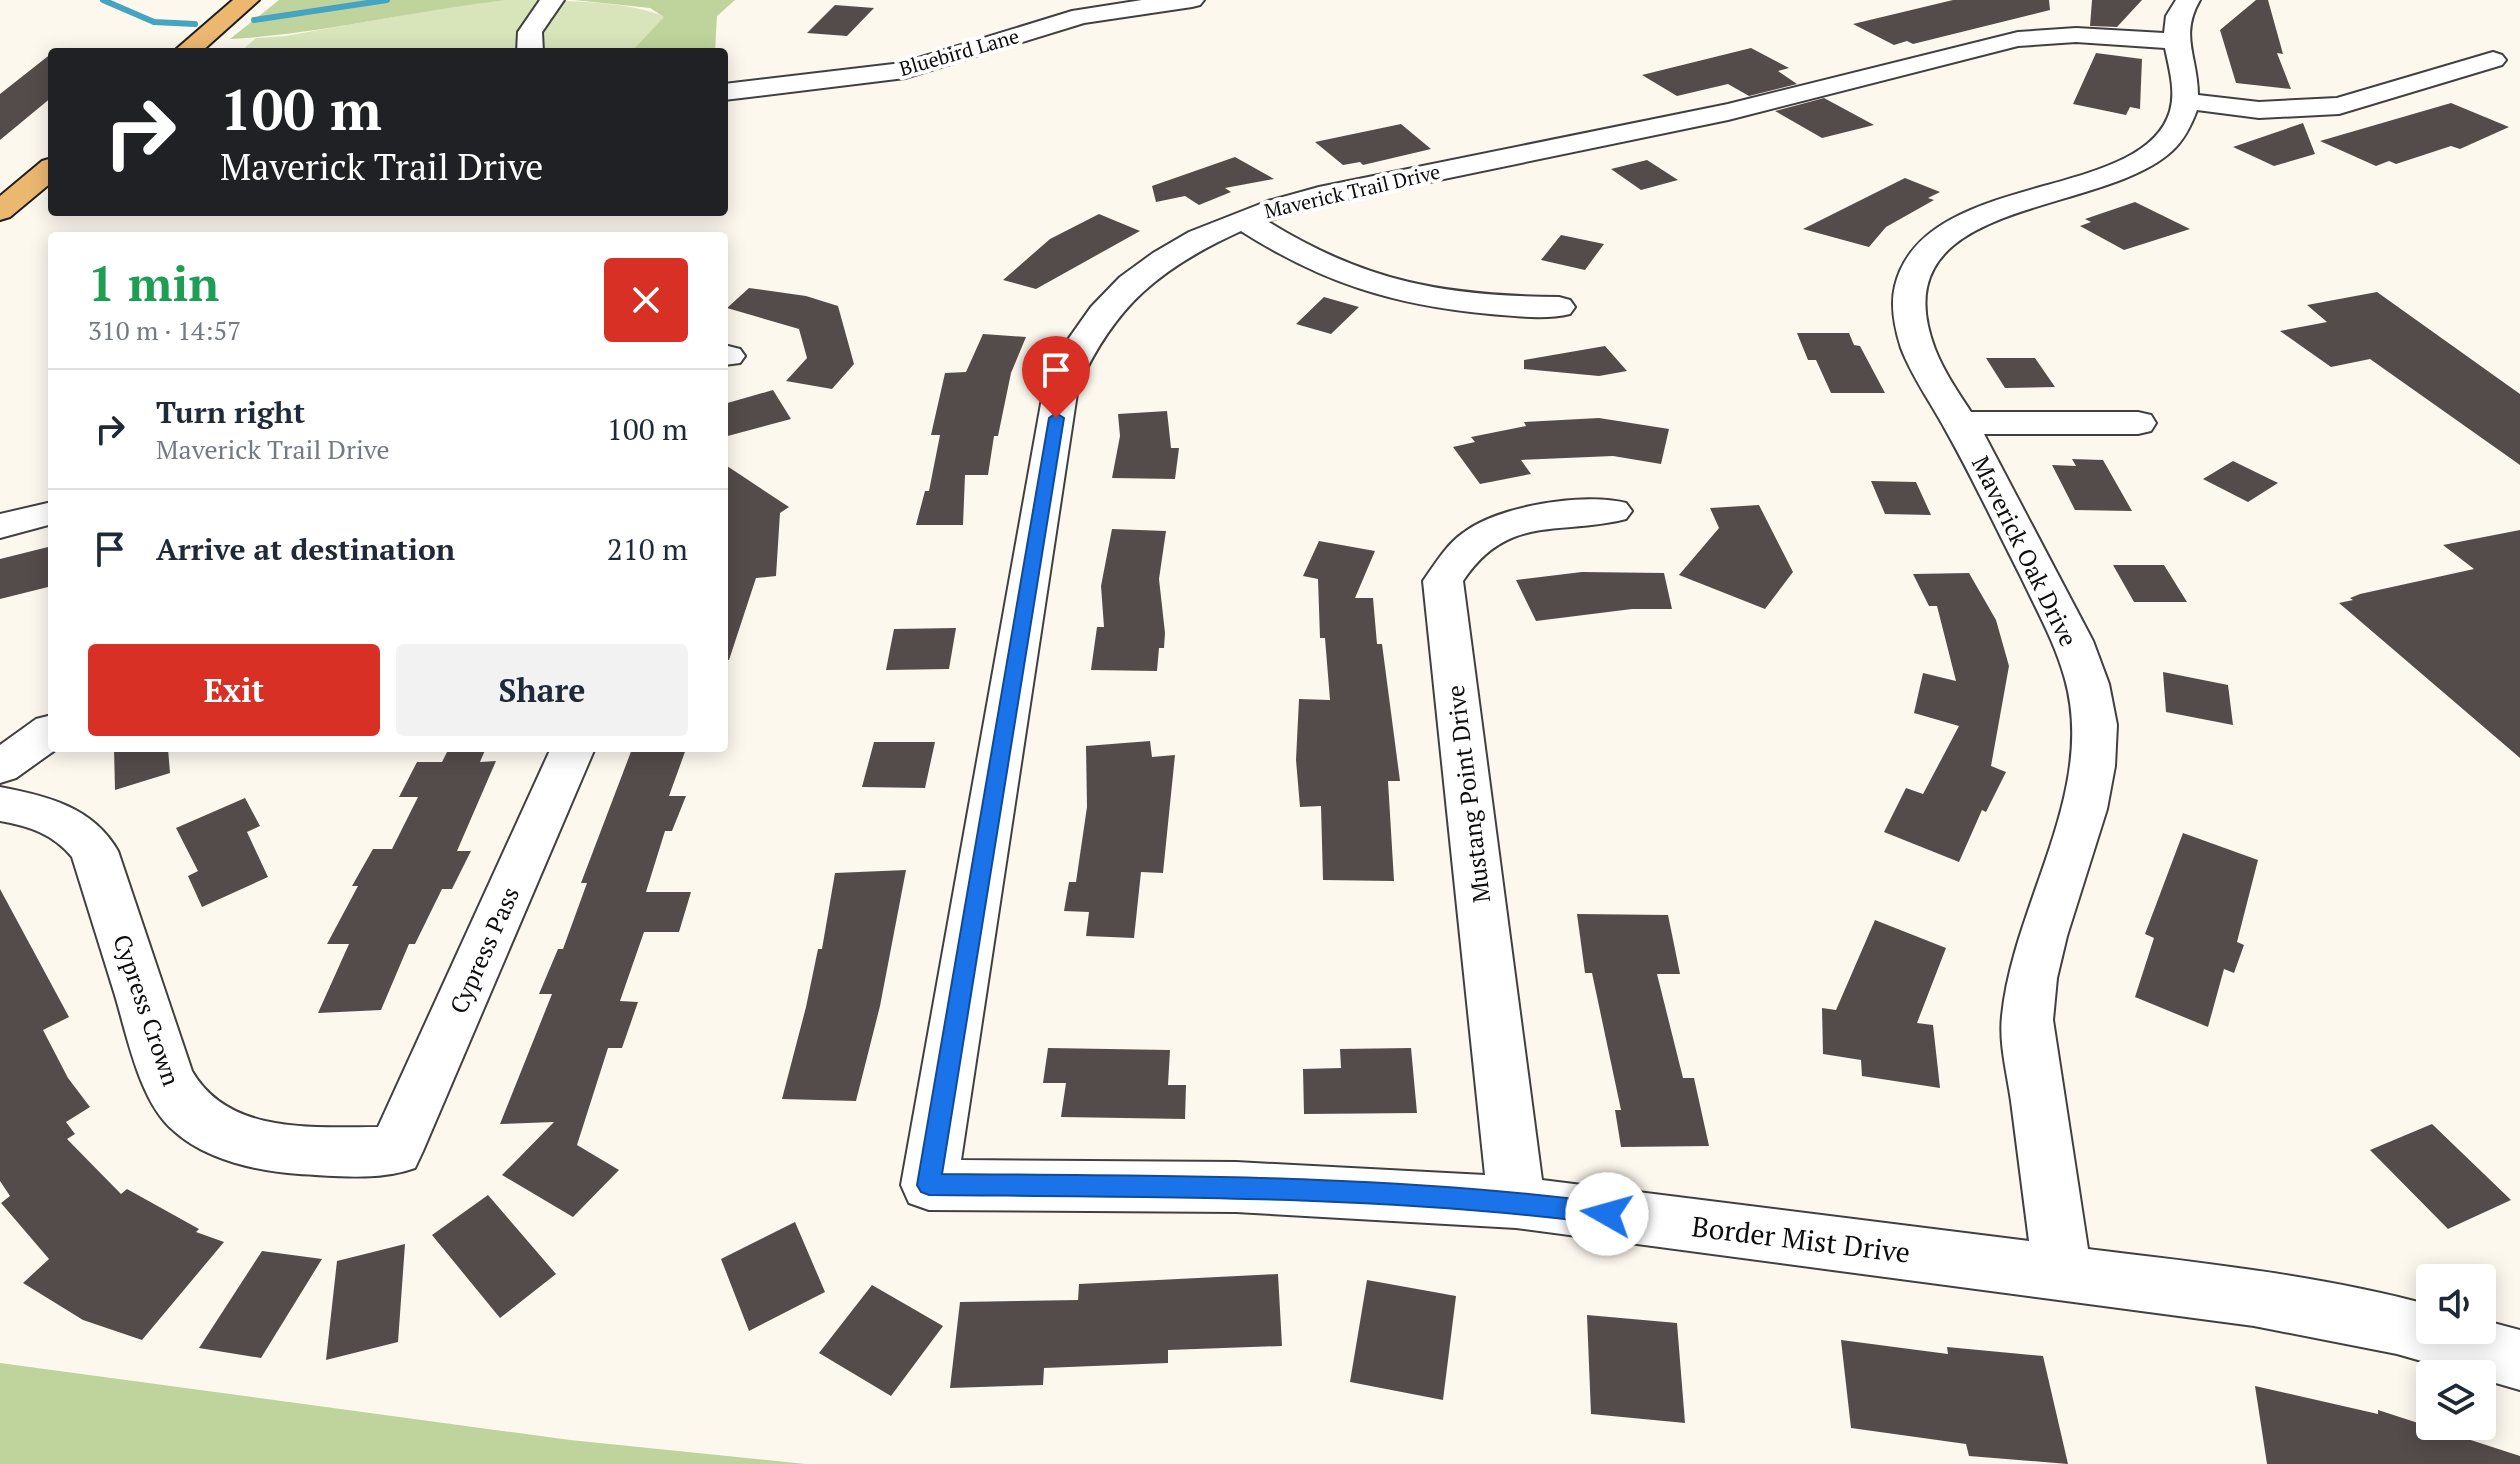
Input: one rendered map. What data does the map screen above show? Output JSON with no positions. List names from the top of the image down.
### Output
{
  "streets": {
    "street": [
      "Bluebird Lane",
      "Maverick Trail Drive",
      "Maverick Oak Drive",
      "Mustang Point Drive",
      "Cypress Pass",
      "Cypress Crown",
      "Border Mist Drive"
    ]
  },
  "crossings": [
    ["Maverick Trail Drive", "Border Mist Drive"],
    ["Maverick Oak Drive", "Border Mist Drive"],
    ["Mustang Point Drive", "Border Mist Drive"],
    ["Cypress Pass", "Cypress Crown"]
  ],
  "page": {
    "turn": ["100 m", "Maverick Trail Drive"],
    "heading": ["1 min", "310 m · 14:57"],
    "list": [
      {
        "name": "Turn right",
        "note": "Maverick Trail Drive",
        "value": "100 m"
      },
      {
        "name": "Arrive at destination",
        "value": "210 m"
      }
    ],
    "buttons": ["Exit", "Share"]
  }
}
